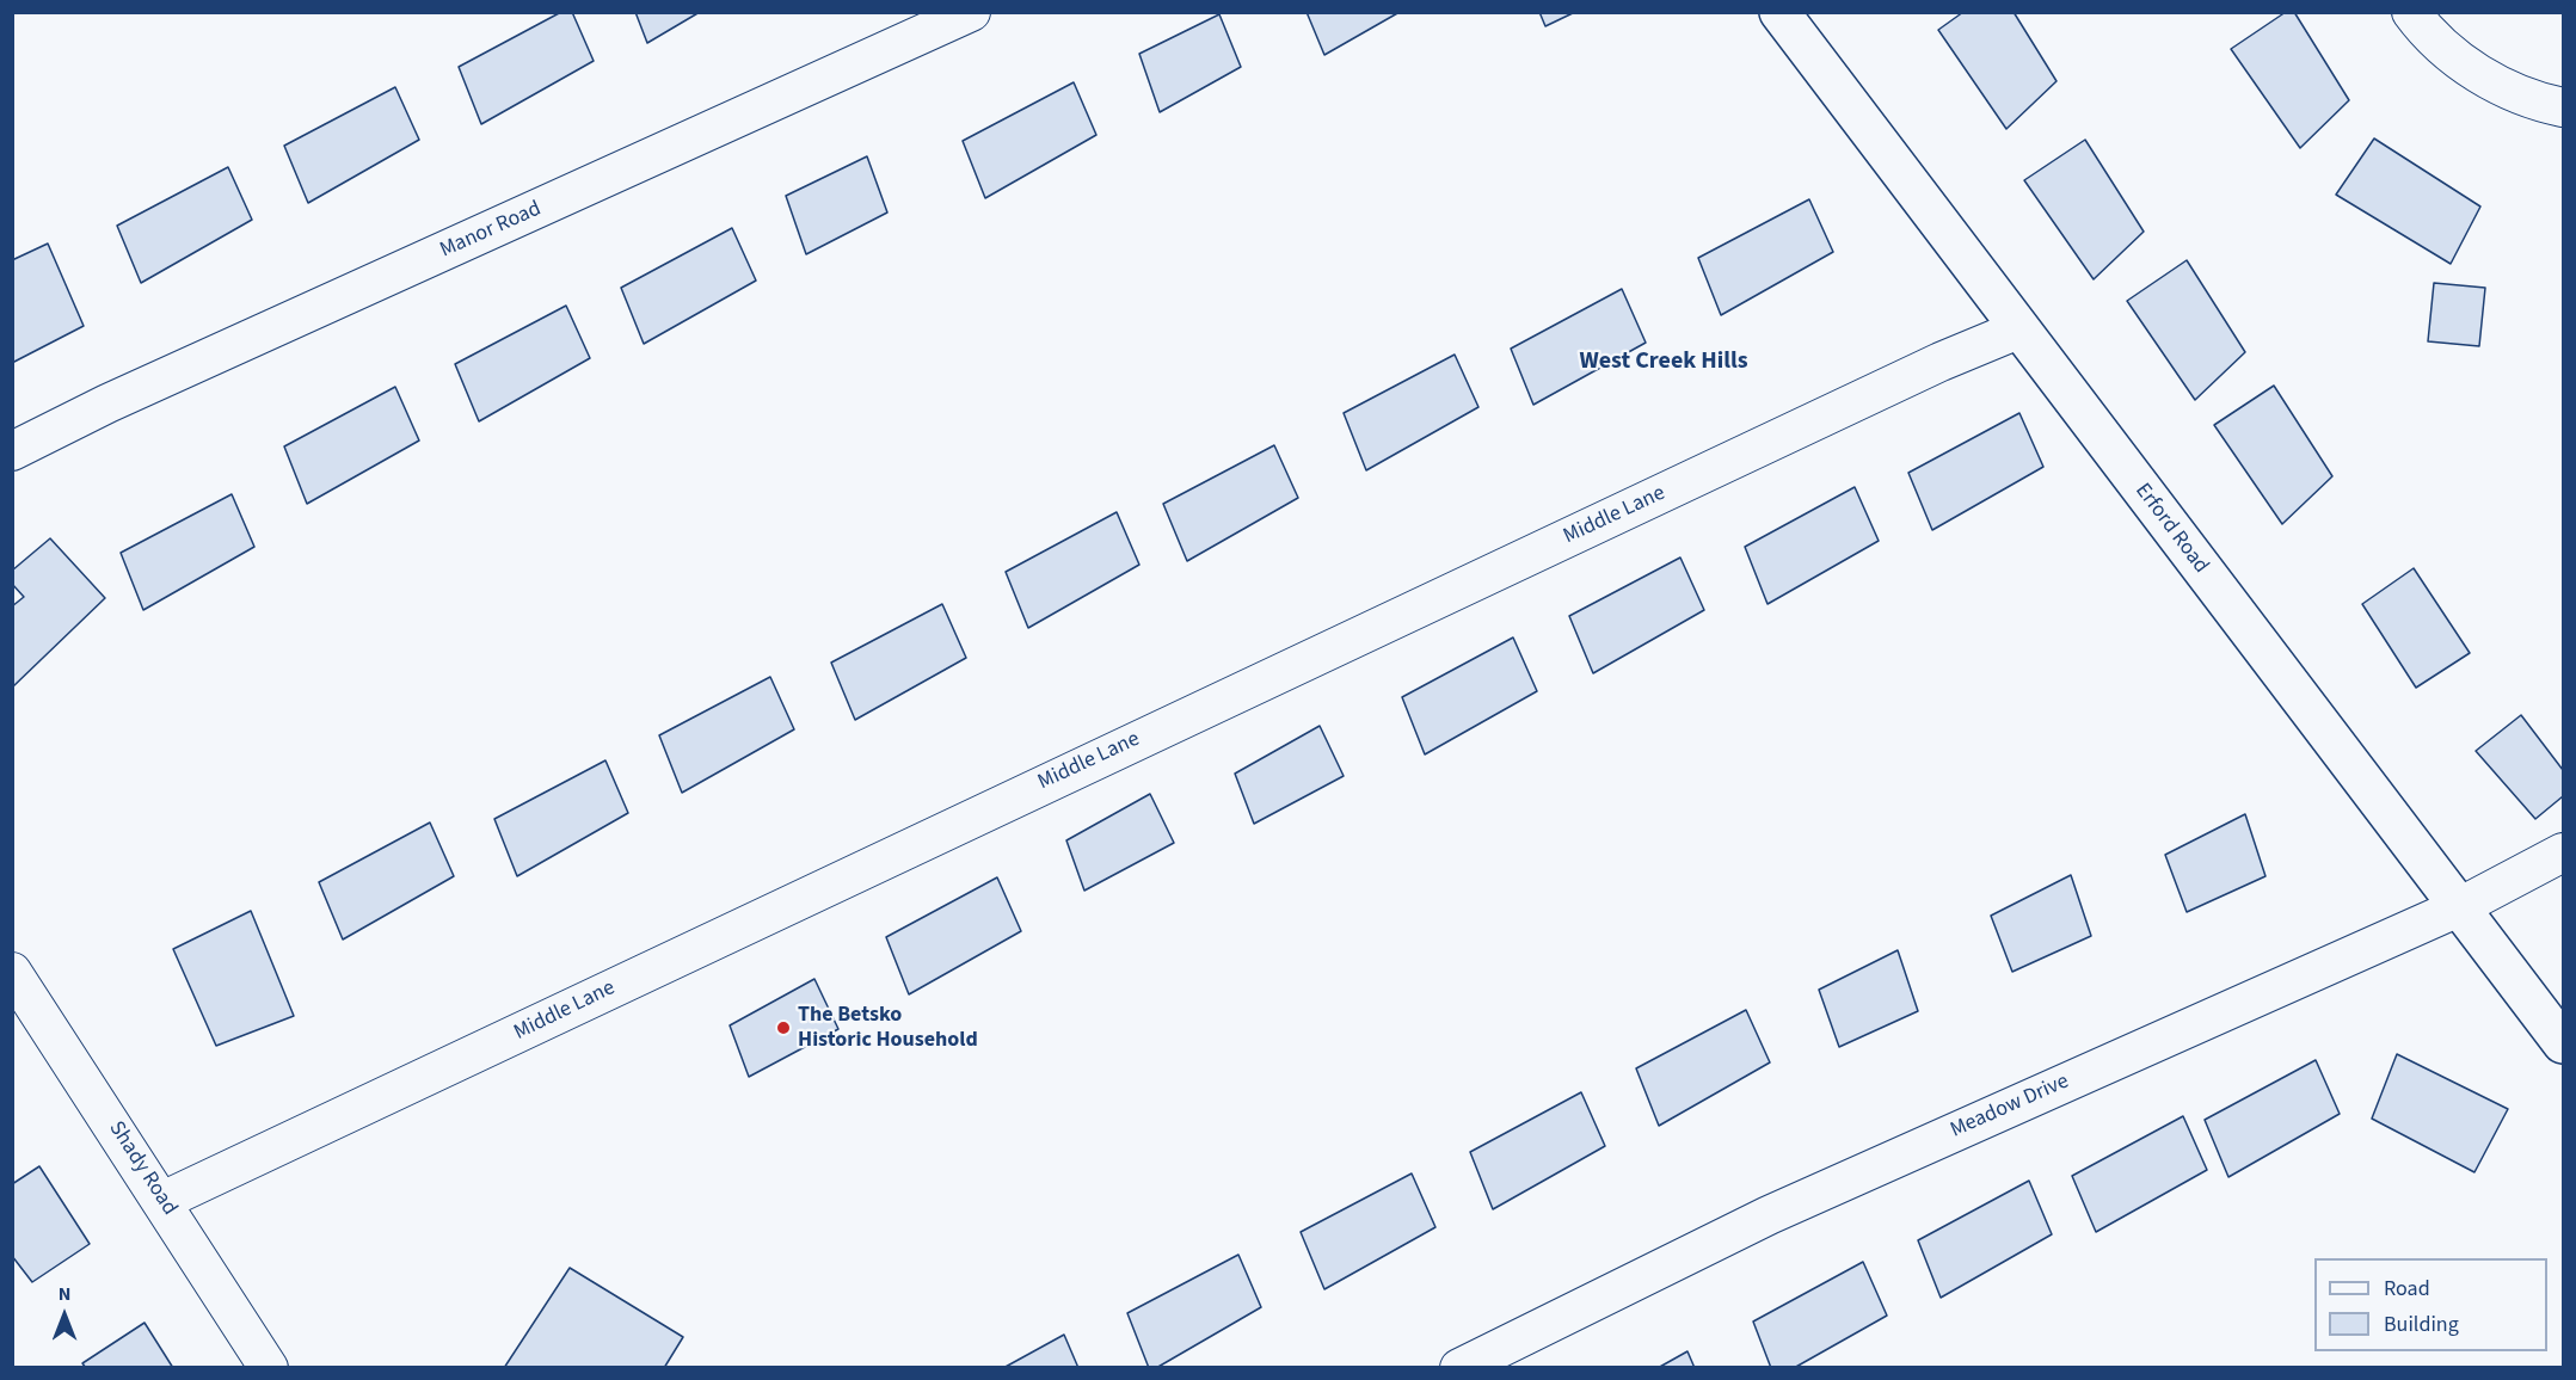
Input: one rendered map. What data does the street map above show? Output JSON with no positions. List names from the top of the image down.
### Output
{
  "streets": {
    "street": [
      "Manor Road",
      "Middle Lane",
      "Erford Road",
      "Meadow Drive",
      "Shady Road"
    ]
  },
  "crossings": [
    ["Middle Lane", "Erford Road"],
    ["Middle Lane", "Shady Road"],
    ["Erford Road", "Meadow Drive"]
  ],
  "districts": ["West Creek Hills"],
  "places": ["The Betsko Historic Household"],
  "legend": ["Road", "Building"],
  "north": "top"
}
